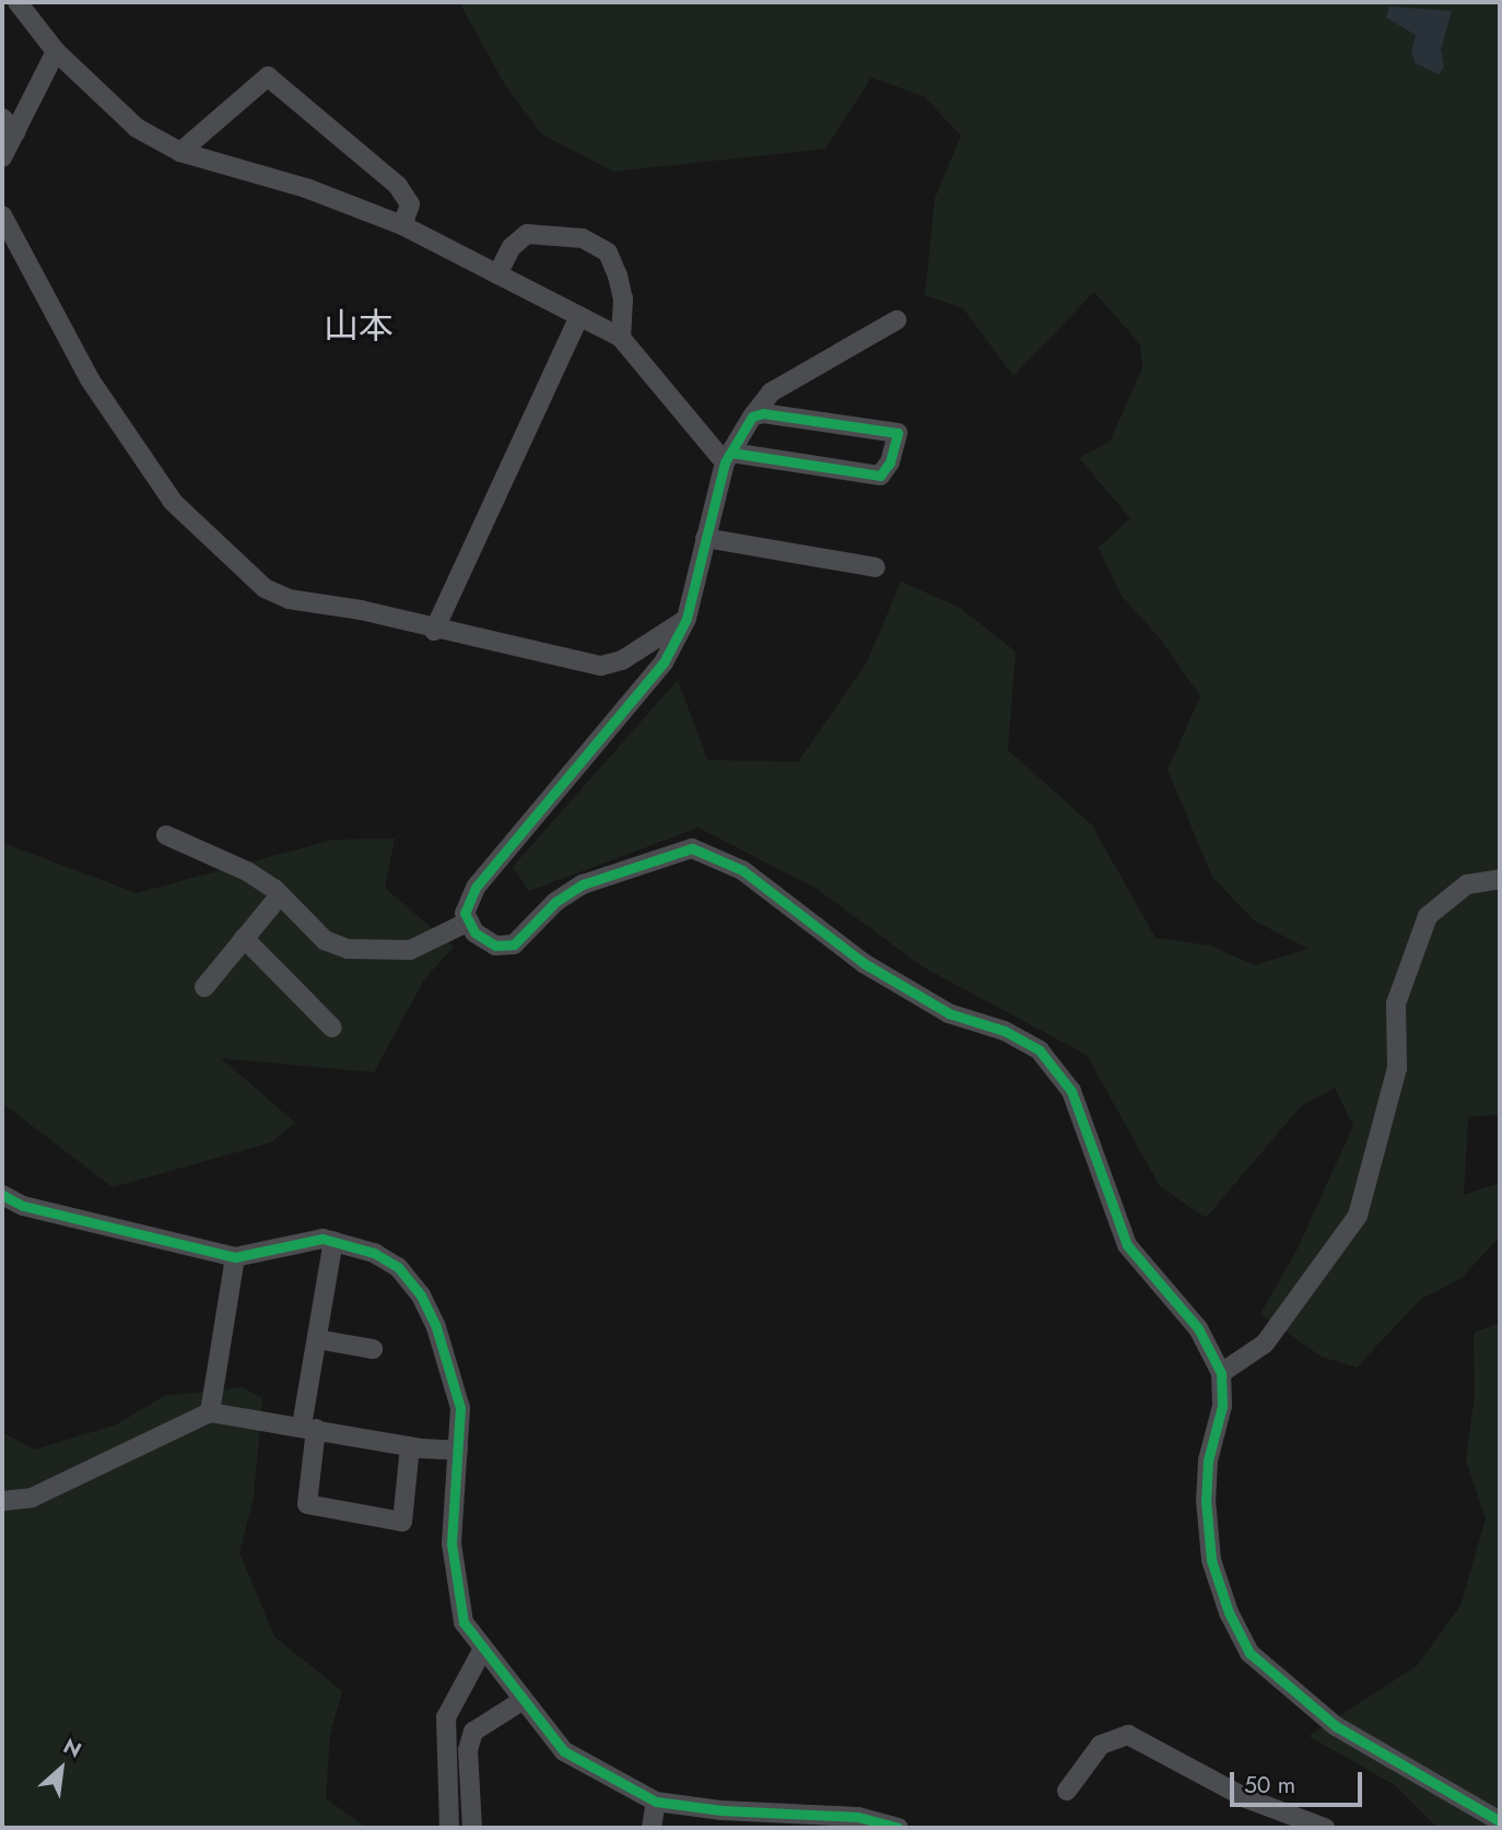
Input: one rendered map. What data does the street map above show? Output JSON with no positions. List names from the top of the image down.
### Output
{
  "districts": ["山本"],
  "scale_bar": "50 m",
  "north": "top right"
}
